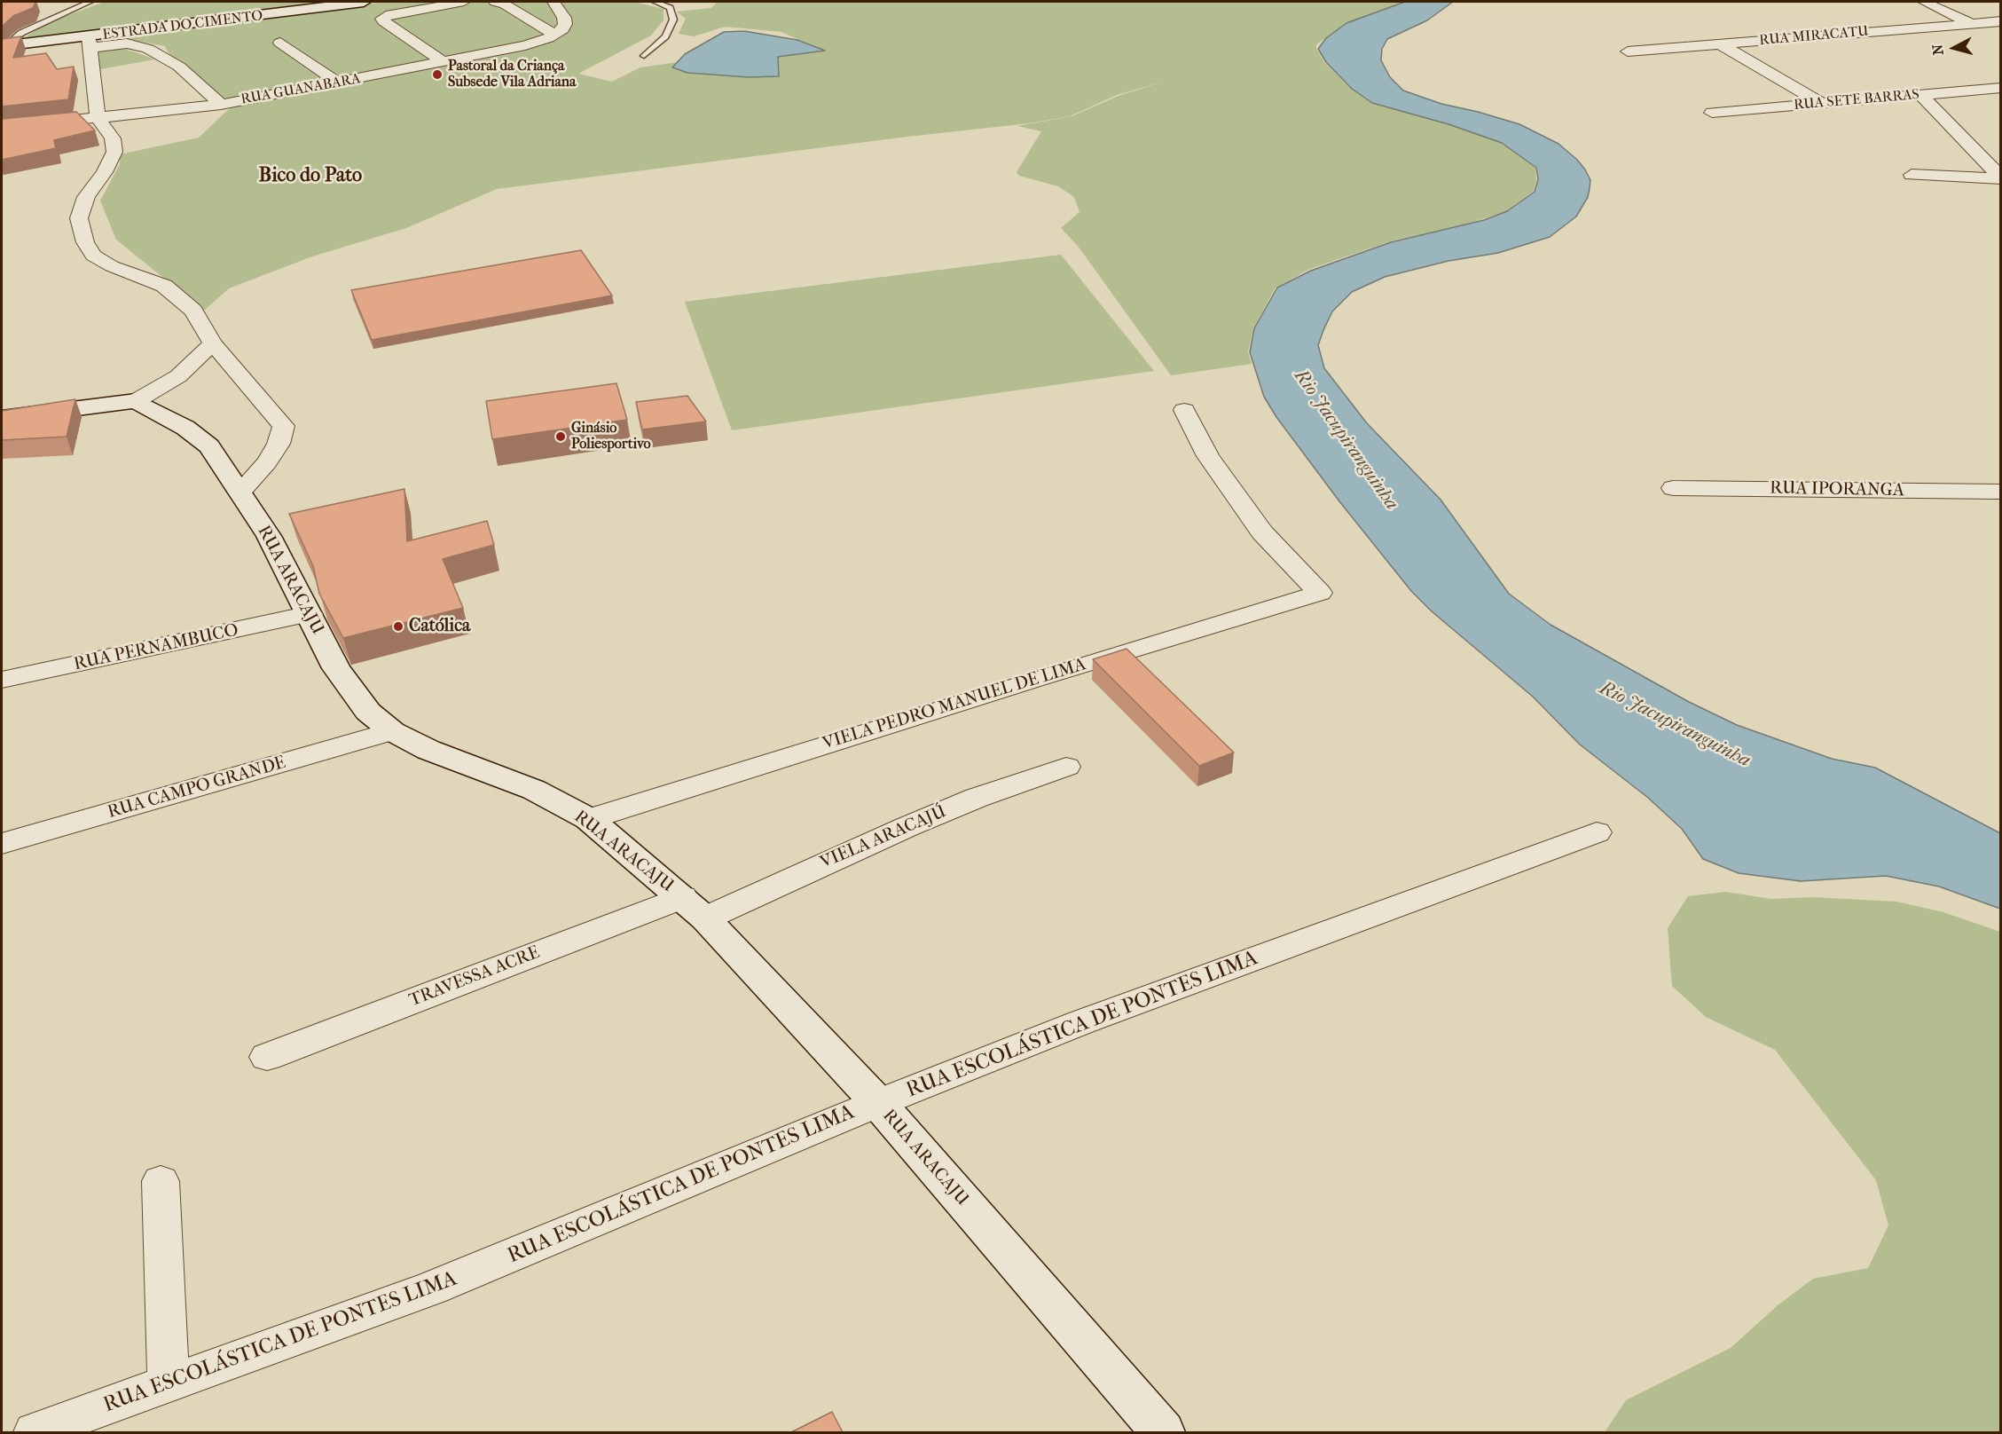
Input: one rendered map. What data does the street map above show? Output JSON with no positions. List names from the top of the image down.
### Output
{
  "streets": {
    "street": [
      "ESTRADA DO CIMENTO",
      "RUA MIRACATU",
      "RUA GUANABARA",
      "RUA SETE BARRAS",
      "RUA IPORANGA",
      "RUA ARACAJU",
      "RUA PERNAMBUCO",
      "VIELA PEDRO MANUEL DE LIMA",
      "RUA CAMPO GRANDE",
      "VIELA ARACAJÚ",
      "TRAVESSA ACRE",
      "RUA ESCOLÁSTICA DE PONTES LIMA"
    ]
  },
  "crossings": [
    ["RUA ARACAJU", "RUA PERNAMBUCO"],
    ["RUA ARACAJU", "VIELA PEDRO MANUEL DE LIMA"],
    ["RUA ARACAJU", "RUA CAMPO GRANDE"],
    ["RUA ARACAJU", "VIELA ARACAJÚ"],
    ["RUA ARACAJU", "TRAVESSA ACRE"],
    ["RUA ARACAJU", "RUA ESCOLÁSTICA DE PONTES LIMA"],
    ["VIELA ARACAJÚ", "TRAVESSA ACRE"]
  ],
  "districts": ["Bico do Pato"],
  "water": ["Rio Jacupiranguinha"],
  "places": ["Pastoral da Criança Subsede Vila Adriana", "Ginásio Poliesportivo", "Católica"],
  "north": "left"
}
